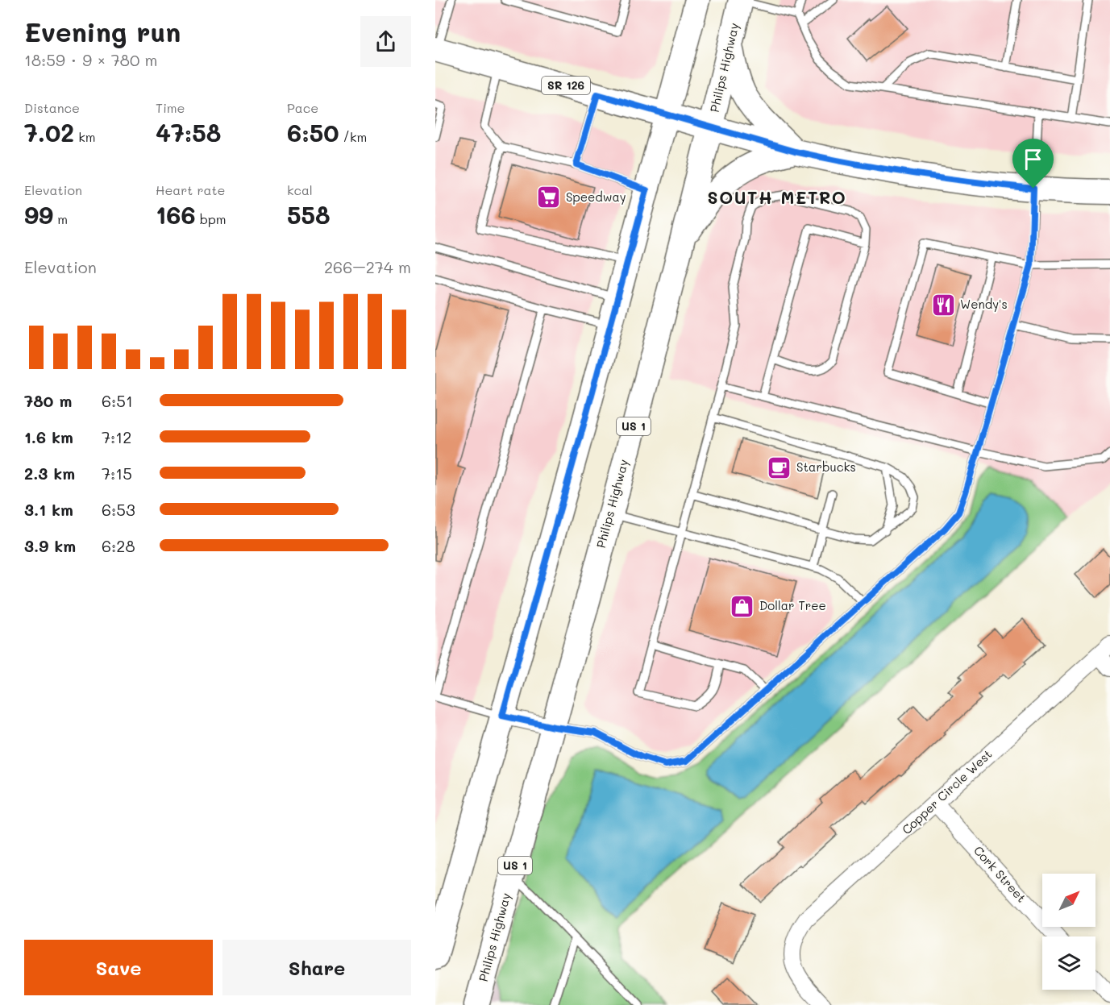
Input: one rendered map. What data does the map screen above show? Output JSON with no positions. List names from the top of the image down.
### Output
{
  "streets": {
    "main road": ["Philips Highway", "SR 126", "US 1"],
    "street": ["Copper Circle West", "Cork Street"]
  },
  "crossings": [
    ["Copper Circle West", "Cork Street"]
  ],
  "districts": ["SOUTH METRO"],
  "places": {
    "supermarket": ["Speedway"],
    "restaurant": ["Wendy's"],
    "cafe": ["Starbucks"],
    "shop": ["Dollar Tree"]
  },
  "north": "top right",
  "page": {
    "heading": ["Evening run", "18:59 · 9 × 780 m"],
    "stats": [
      ["Distance", "7.02 km"],
      ["Time", "47:58"],
      ["Pace", "6:50 /km"],
      ["Elevation", "99 m"],
      ["Heart rate", "166 bpm"],
      ["kcal", "558"]
    ],
    "chart": ["Elevation", "266–274 m"],
    "list": [
      {
        "name": "780 m",
        "note": "6:51"
      },
      {
        "name": "1.6 km",
        "note": "7:12"
      },
      {
        "name": "2.3 km",
        "note": "7:15"
      },
      {
        "name": "3.1 km",
        "note": "6:53"
      },
      {
        "name": "3.9 km",
        "note": "6:28"
      }
    ],
    "buttons": ["Save", "Share"]
  }
}
